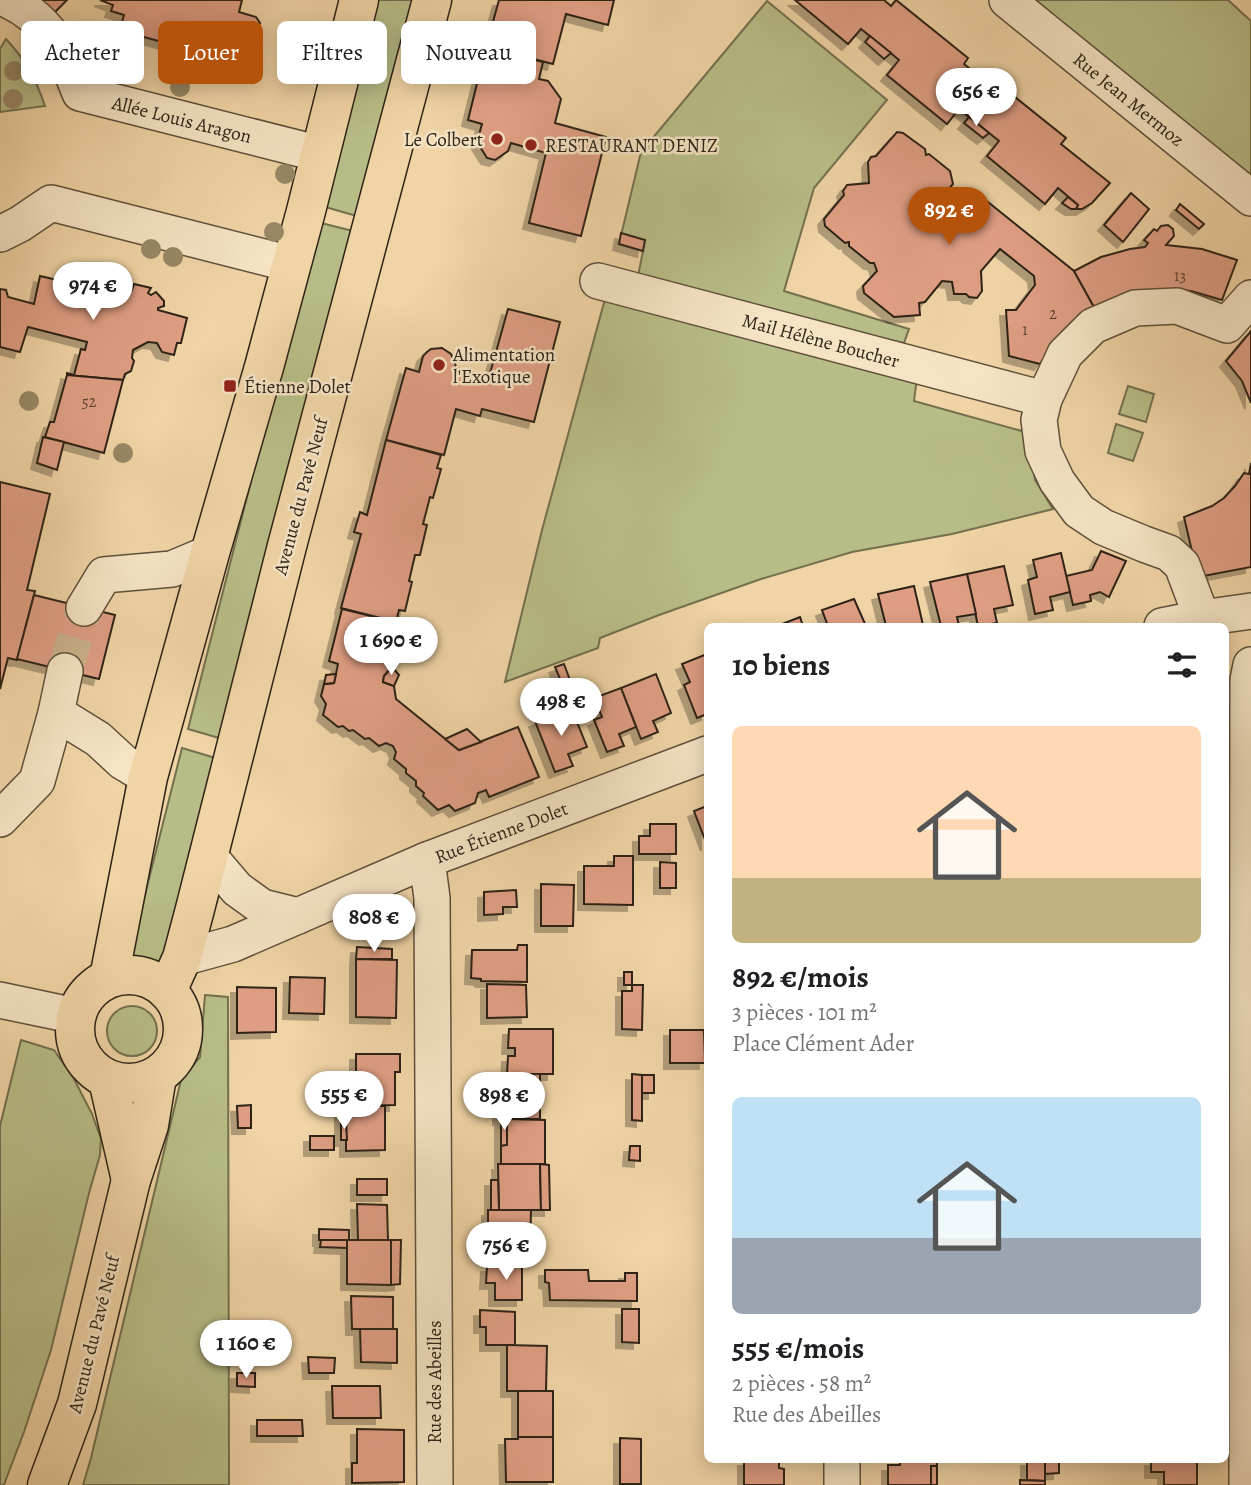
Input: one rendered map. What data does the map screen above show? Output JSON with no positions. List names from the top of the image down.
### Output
{
  "streets": {
    "main road": ["Avenue du Pavé Neuf"],
    "street": [
      "Rue Jean Mermoz",
      "Allée Louis Aragon",
      "Mail Hélène Boucher",
      "Rue Étienne Dolet",
      "Rue des Abeilles"
    ]
  },
  "crossings": [
    ["Avenue du Pavé Neuf", "Rue Étienne Dolet"],
    ["Rue Étienne Dolet", "Rue des Abeilles"]
  ],
  "places": {
    "other": ["Le Colbert", "RESTAURANT DENIZ", "Alimentation l'Exotique"],
    "transit": ["Étienne Dolet"]
  },
  "house_numbers": [
    "13",
    "2",
    "1",
    "52"
  ],
  "page": {
    "chip": [
      "Acheter",
      "Louer",
      "Filtres",
      "Nouveau"
    ],
    "price": [
      "656 €",
      "892 €",
      "974 €",
      "1 690 €",
      "498 €",
      "808 €",
      "555 €",
      "898 €",
      "756 €",
      "1 160 €"
    ],
    "heading": "10 biens",
    "list": [
      {
        "name": "892 €/mois",
        "note": "3 pièces · 101 m² · Place Clément Ader"
      },
      {
        "name": "555 €/mois",
        "note": "2 pièces · 58 m² · Rue des Abeilles"
      }
    ]
  }
}
